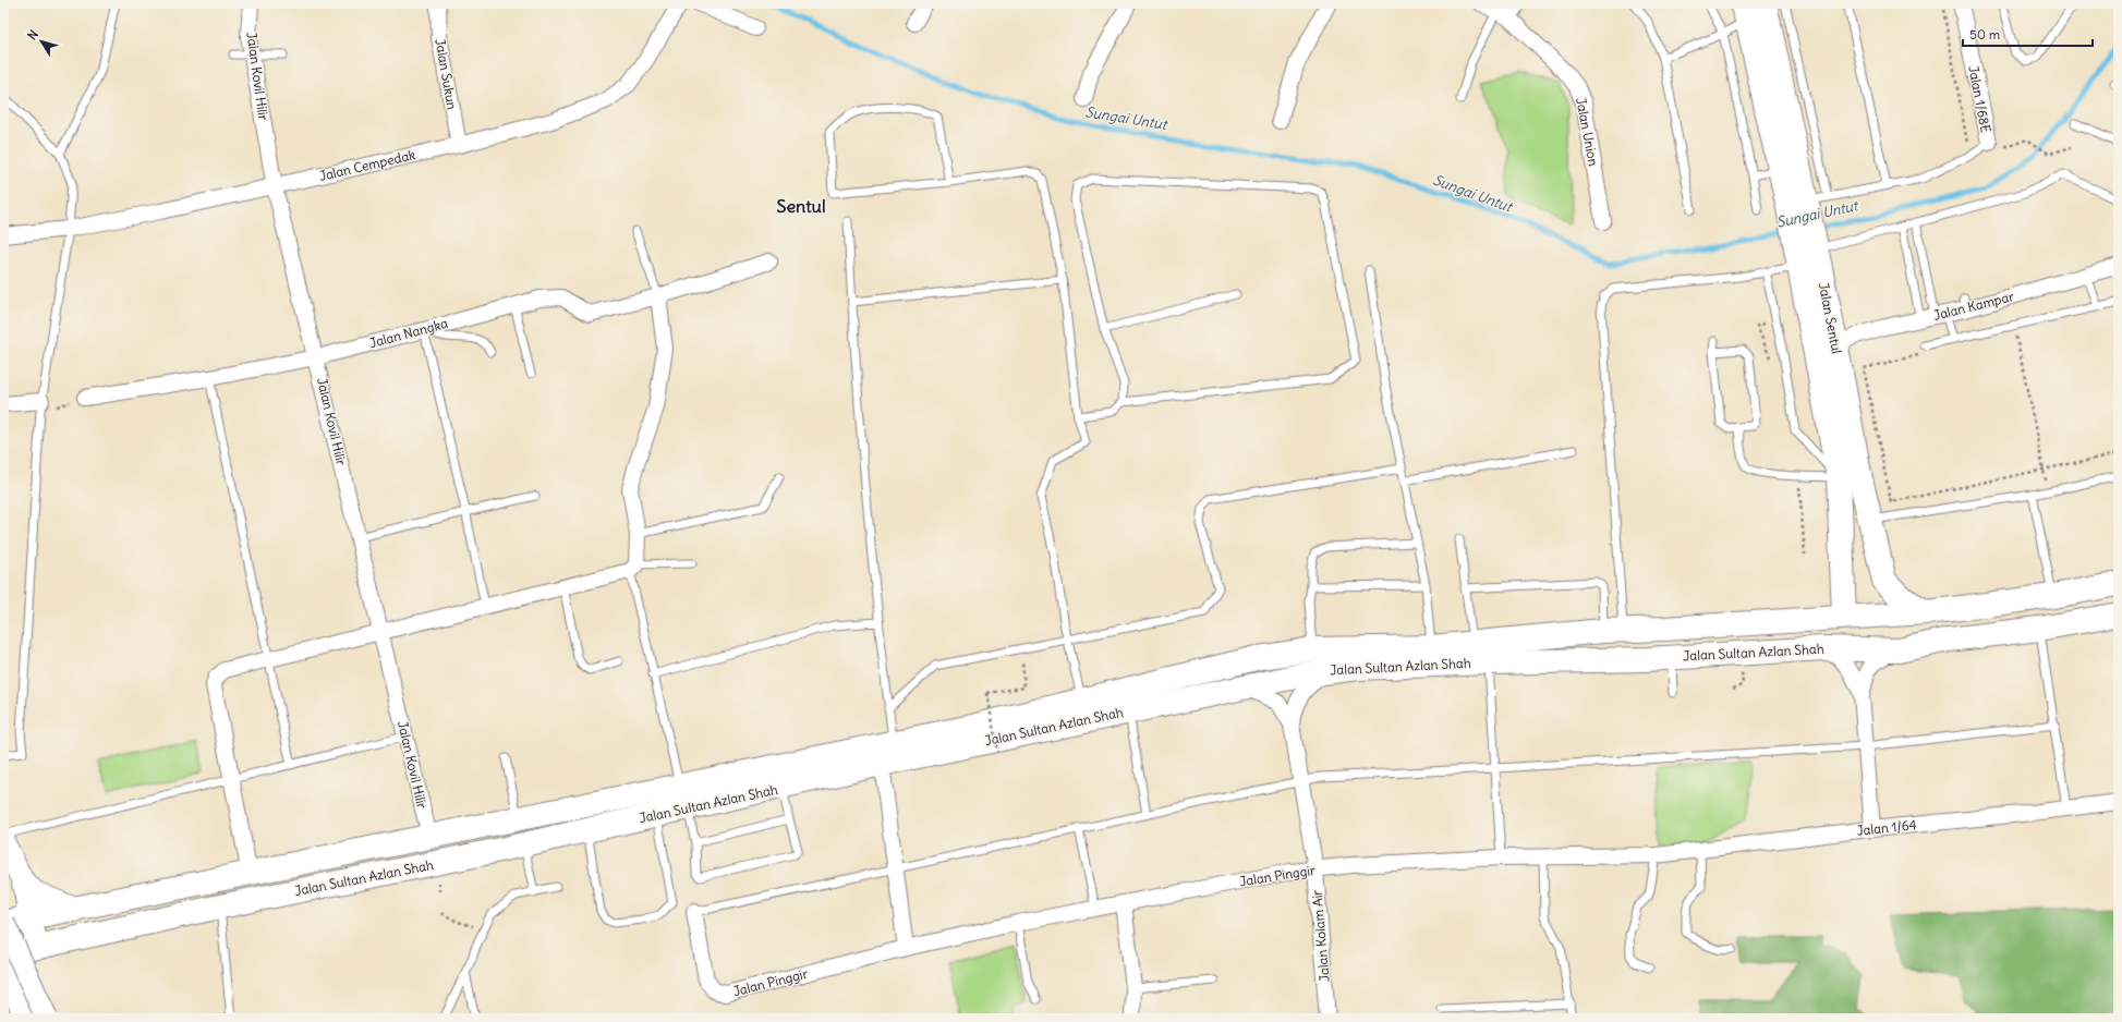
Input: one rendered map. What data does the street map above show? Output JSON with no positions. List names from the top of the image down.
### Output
{
  "streets": {
    "main road": ["Jalan Sentul", "Jalan Sultan Azlan Shah"],
    "street": [
      "Jalan Sukun",
      "Jalan Kovil Hilir",
      "Jalan 1/68E",
      "Jalan Union",
      "Jalan Cempedak",
      "Jalan Kampar",
      "Jalan Nangka",
      "Jalan 1/64",
      "Jalan Pinggir",
      "Jalan Kolam Air"
    ]
  },
  "crossings": [
    ["Jalan Sukun", "Jalan Cempedak"],
    ["Jalan Kovil Hilir", "Jalan Cempedak"],
    ["Jalan Kovil Hilir", "Jalan Nangka"],
    ["Jalan Kovil Hilir", "Jalan Sultan Azlan Shah"],
    ["Jalan Kampar", "Jalan Sentul"],
    ["Jalan Sentul", "Jalan Sultan Azlan Shah"],
    ["Jalan Sultan Azlan Shah", "Jalan Kolam Air"],
    ["Jalan 1/64", "Jalan Pinggir"],
    ["Jalan Pinggir", "Jalan Kolam Air"]
  ],
  "districts": ["Sentul"],
  "water": ["Sungai Untut"],
  "scale_bar": "50 m",
  "north": "top left"
}
